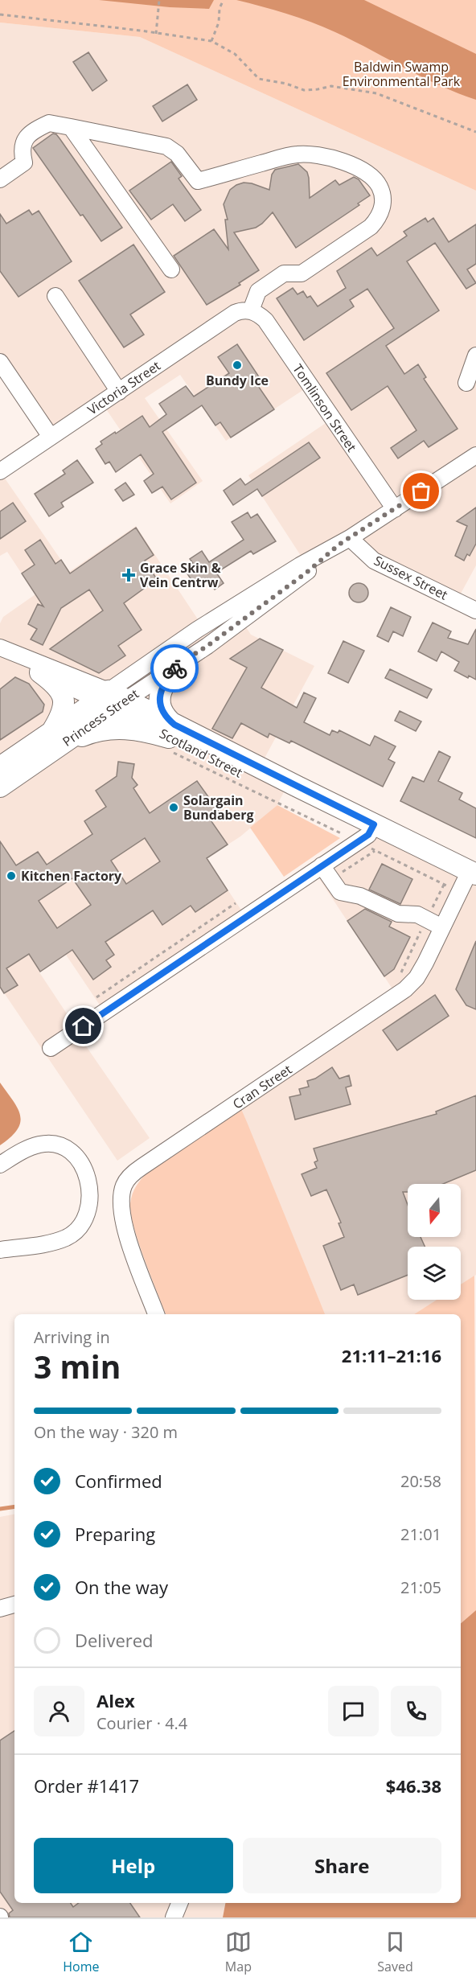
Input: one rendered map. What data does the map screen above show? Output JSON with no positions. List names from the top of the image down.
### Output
{
  "streets": {
    "main road": ["Princess Street", "Scotland Street"],
    "street": [
      "Victoria Street",
      "Tomlinson Street",
      "Sussex Street",
      "Cran Street"
    ]
  },
  "crossings": [
    ["Victoria Street", "Tomlinson Street"],
    ["Tomlinson Street", "Princess Street"],
    ["Sussex Street", "Princess Street"],
    ["Princess Street", "Scotland Street"],
    ["Scotland Street", "Cran Street"]
  ],
  "parks": ["Baldwin Swamp Environmental Park"],
  "places": {
    "other": ["Bundy Ice", "Solargain Bundaberg", "Kitchen Factory"],
    "health": ["Grace Skin & Vein Centrw"]
  },
  "north": "bottom",
  "page": {
    "heading": ["3 min", "Arriving in", "21:11–21:16"],
    "panel": [
      "Alex",
      "Courier · 4.4",
      "Order #1417",
      "$46.38"
    ],
    "bar": "On the way · 320 m",
    "list": [
      ["Confirmed", "20:58"],
      ["Preparing", "21:01"],
      ["On the way", "21:05"],
      "Delivered"
    ],
    "buttons": ["Help", "Share"],
    "tabs": ["Home", "Map", "Saved"]
  }
}
